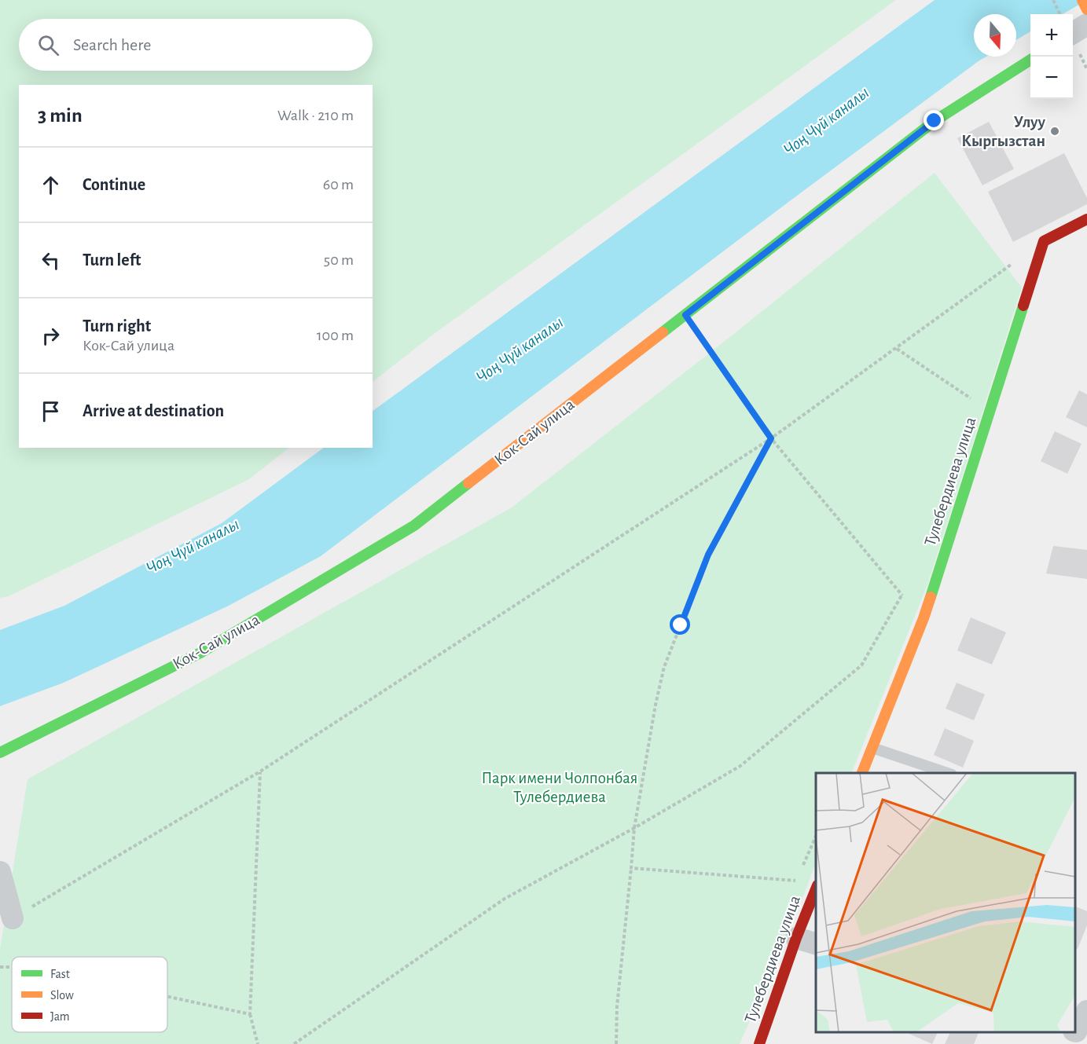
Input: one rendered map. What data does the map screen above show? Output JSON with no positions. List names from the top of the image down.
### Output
{
  "streets": {
    "street": ["Кок-Сай улица", "Тулебердиева улица"]
  },
  "water": ["Чоң Чүй каналы"],
  "parks": ["Парк имени Чолпонбая Тулебердиева"],
  "places": ["Улуу Кыргызстан"],
  "legend": ["Fast", "Slow", "Jam"],
  "north": "bottom",
  "page": {
    "map_buttons": ["+", "−"],
    "search": "Search here",
    "heading": ["3 min", "Walk · 210 m"],
    "list": [
      ["Continue", "60 m"],
      ["Turn left", "50 m"],
      ["Turn right", "Кок-Сай улица", "100 m"],
      "Arrive at destination"
    ]
  }
}
